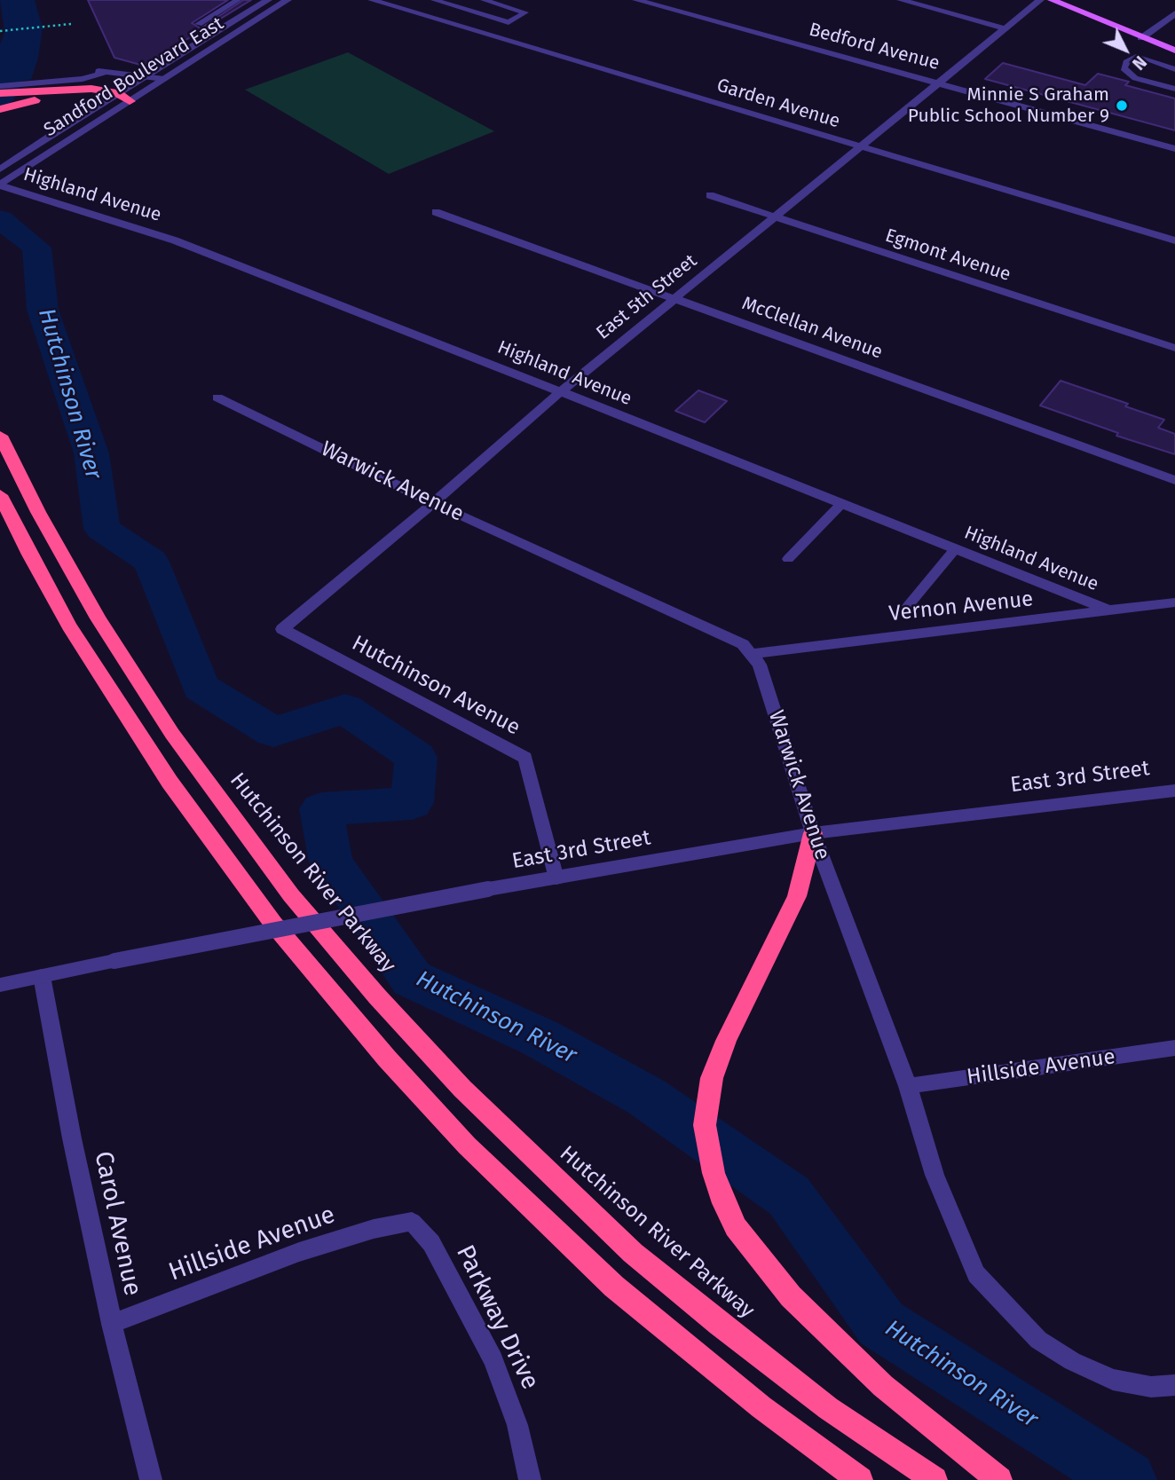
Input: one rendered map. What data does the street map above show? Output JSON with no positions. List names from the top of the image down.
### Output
{
  "streets": {
    "highway": ["Hutchinson River Parkway"],
    "street": [
      "Bedford Avenue",
      "Sandford Boulevard East",
      "Garden Avenue",
      "Highland Avenue",
      "Egmont Avenue",
      "East 5th Street",
      "McClellan Avenue",
      "Warwick Avenue",
      "Vernon Avenue",
      "Hutchinson Avenue",
      "East 3rd Street",
      "Hillside Avenue",
      "Carol Avenue",
      "Parkway Drive"
    ]
  },
  "crossings": [
    ["Bedford Avenue", "East 5th Street"],
    ["Sandford Boulevard East", "Highland Avenue"],
    ["Garden Avenue", "East 5th Street"],
    ["Highland Avenue", "East 5th Street"],
    ["Highland Avenue", "Vernon Avenue"],
    ["Egmont Avenue", "East 5th Street"],
    ["East 5th Street", "McClellan Avenue"],
    ["East 5th Street", "Warwick Avenue"],
    ["East 5th Street", "Hutchinson Avenue"],
    ["Warwick Avenue", "Vernon Avenue"],
    ["Warwick Avenue", "East 3rd Street"],
    ["Warwick Avenue", "Hillside Avenue"],
    ["Hutchinson Avenue", "East 3rd Street"],
    ["East 3rd Street", "Carol Avenue"],
    ["Hillside Avenue", "Carol Avenue"],
    ["Hillside Avenue", "Parkway Drive"]
  ],
  "water": ["Hutchinson River"],
  "places": ["Minnie S Graham Public School Number 9"],
  "north": "bottom right"
}
